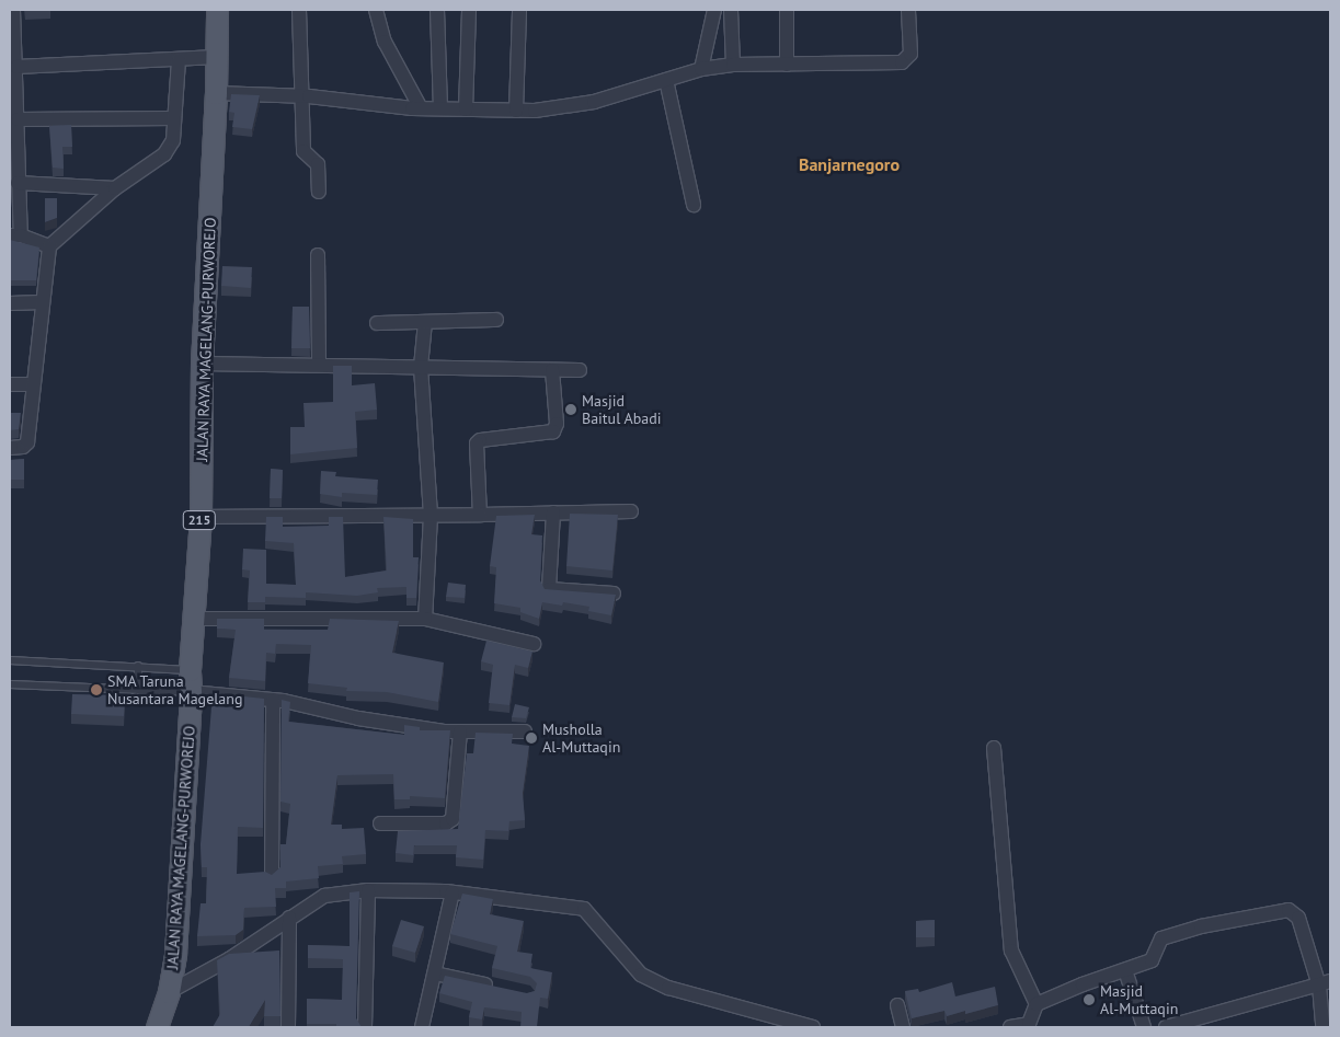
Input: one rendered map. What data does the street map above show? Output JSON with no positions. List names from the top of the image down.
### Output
{
  "streets": {
    "main road": ["JALAN RAYA MAGELANG-PURWOREJO", "215"]
  },
  "districts": ["Banjarnegoro"],
  "places": [
    "Masjid Baitul Abadi",
    "SMA Taruna Nusantara Magelang",
    "Musholla Al-Muttaqin",
    "Masjid Al-Muttaqin"
  ]
}
